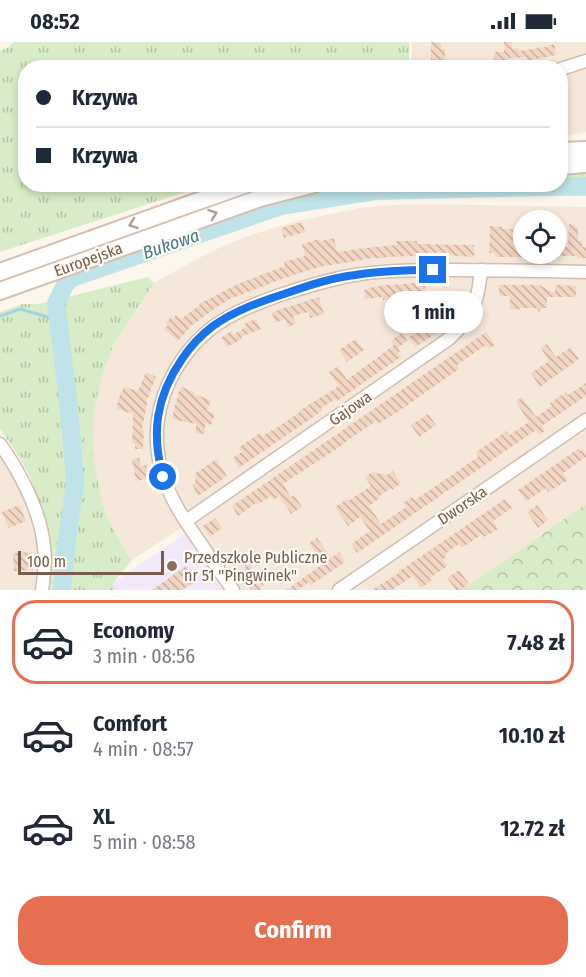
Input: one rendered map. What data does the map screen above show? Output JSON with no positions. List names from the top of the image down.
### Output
{
  "streets": {
    "main road": ["Europejska"],
    "street": ["Gajowa", "Dworska"]
  },
  "water": ["Bukowa"],
  "places": ["Przedszkole Publiczne nr 51 \"Pingwinek\""],
  "scale_bar": "100 m",
  "page": {
    "status": "08:52",
    "banner": ["Krzywa", "Krzywa"],
    "bubble": "1 min",
    "scale": "100 m",
    "list": [
      {
        "name": "Economy",
        "note": "3 min · 08:56",
        "value": "7.48 zł"
      },
      {
        "name": "Comfort",
        "note": "4 min · 08:57",
        "value": "10.10 zł"
      },
      {
        "name": "XL",
        "note": "5 min · 08:58",
        "value": "12.72 zł"
      }
    ],
    "buttons": "Confirm"
  }
}
